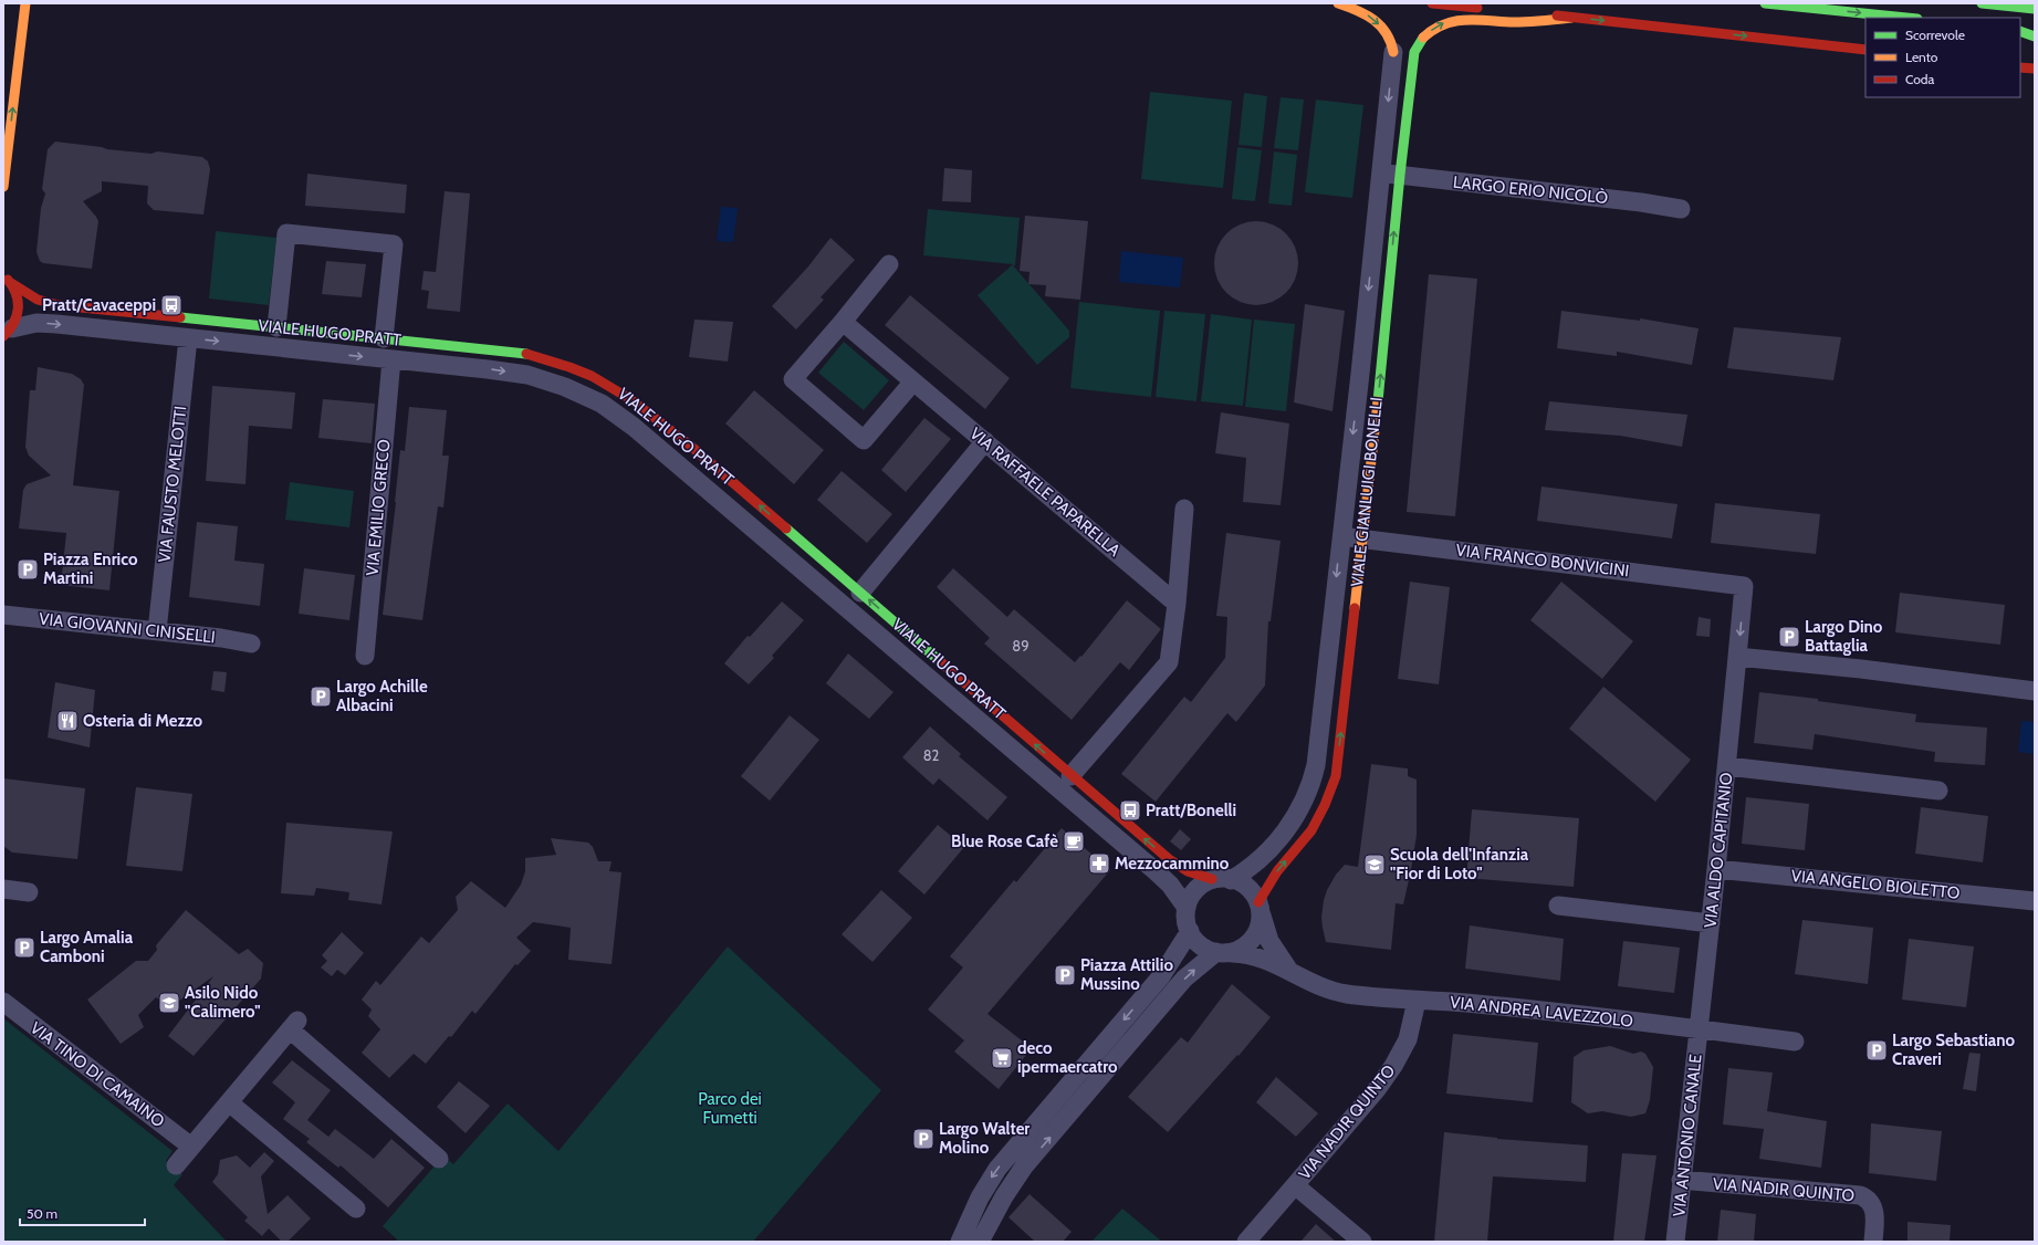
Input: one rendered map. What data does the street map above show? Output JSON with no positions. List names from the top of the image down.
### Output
{
  "streets": {
    "main road": ["VIALE HUGO PRATT", "VIALE GIANLUIGI BONELLI"],
    "street": [
      "LARGO ERIO NICOLÒ",
      "VIA FAUSTO MELOTTI",
      "VIA RAFFAELE PAPARELLA",
      "VIA EMILIO GRECO",
      "VIA FRANCO BONVICINI",
      "VIA GIOVANNI CINISELLI",
      "VIA ALDO CAPITANIO",
      "VIA ANGELO BIOLETTO",
      "VIA ANDREA LAVEZZOLO",
      "VIA TINO DI CAMAINO",
      "VIA NADIR QUINTO",
      "VIA ANTONIO CANALE"
    ]
  },
  "crossings": [
    ["LARGO ERIO NICOLÒ", "VIALE GIANLUIGI BONELLI"],
    ["VIALE HUGO PRATT", "VIA FAUSTO MELOTTI"],
    ["VIALE HUGO PRATT", "VIALE GIANLUIGI BONELLI"],
    ["VIALE HUGO PRATT", "VIA EMILIO GRECO"],
    ["VIALE HUGO PRATT", "VIA ANDREA LAVEZZOLO"],
    ["VIA FAUSTO MELOTTI", "VIA GIOVANNI CINISELLI"],
    ["VIALE GIANLUIGI BONELLI", "VIA FRANCO BONVICINI"],
    ["VIALE GIANLUIGI BONELLI", "VIA ANDREA LAVEZZOLO"],
    ["VIA FRANCO BONVICINI", "VIA ALDO CAPITANIO"],
    ["VIA ALDO CAPITANIO", "VIA ANGELO BIOLETTO"],
    ["VIA ALDO CAPITANIO", "VIA ANDREA LAVEZZOLO"],
    ["VIA ALDO CAPITANIO", "VIA ANTONIO CANALE"],
    ["VIA ANDREA LAVEZZOLO", "VIA NADIR QUINTO"],
    ["VIA ANDREA LAVEZZOLO", "VIA ANTONIO CANALE"],
    ["VIA NADIR QUINTO", "VIA ANTONIO CANALE"]
  ],
  "parks": ["Parco dei Fumetti"],
  "places": {
    "bus stop": ["Pratt/Cavaceppi", "Pratt/Bonelli"],
    "parking": [
      "Piazza Enrico Martini",
      "Largo Dino Battaglia",
      "Largo Achille Albacini",
      "Largo Amalia Camboni",
      "Piazza Attilio Mussino",
      "Largo Sebastiano Craveri",
      "Largo Walter Molino"
    ],
    "restaurant": ["Osteria di Mezzo"],
    "cafe": ["Blue Rose Cafè"],
    "pharmacy": ["Mezzocammino"],
    "school or university": ["Scuola dell'Infanzia \"Fior di Loto\"", "Asilo Nido \"Calimero\""],
    "supermarket": ["deco ipermaercatro"]
  },
  "house_numbers": ["89", "82"],
  "legend": ["Scorrevole", "Lento", "Coda"],
  "scale_bar": "50 m"
}
